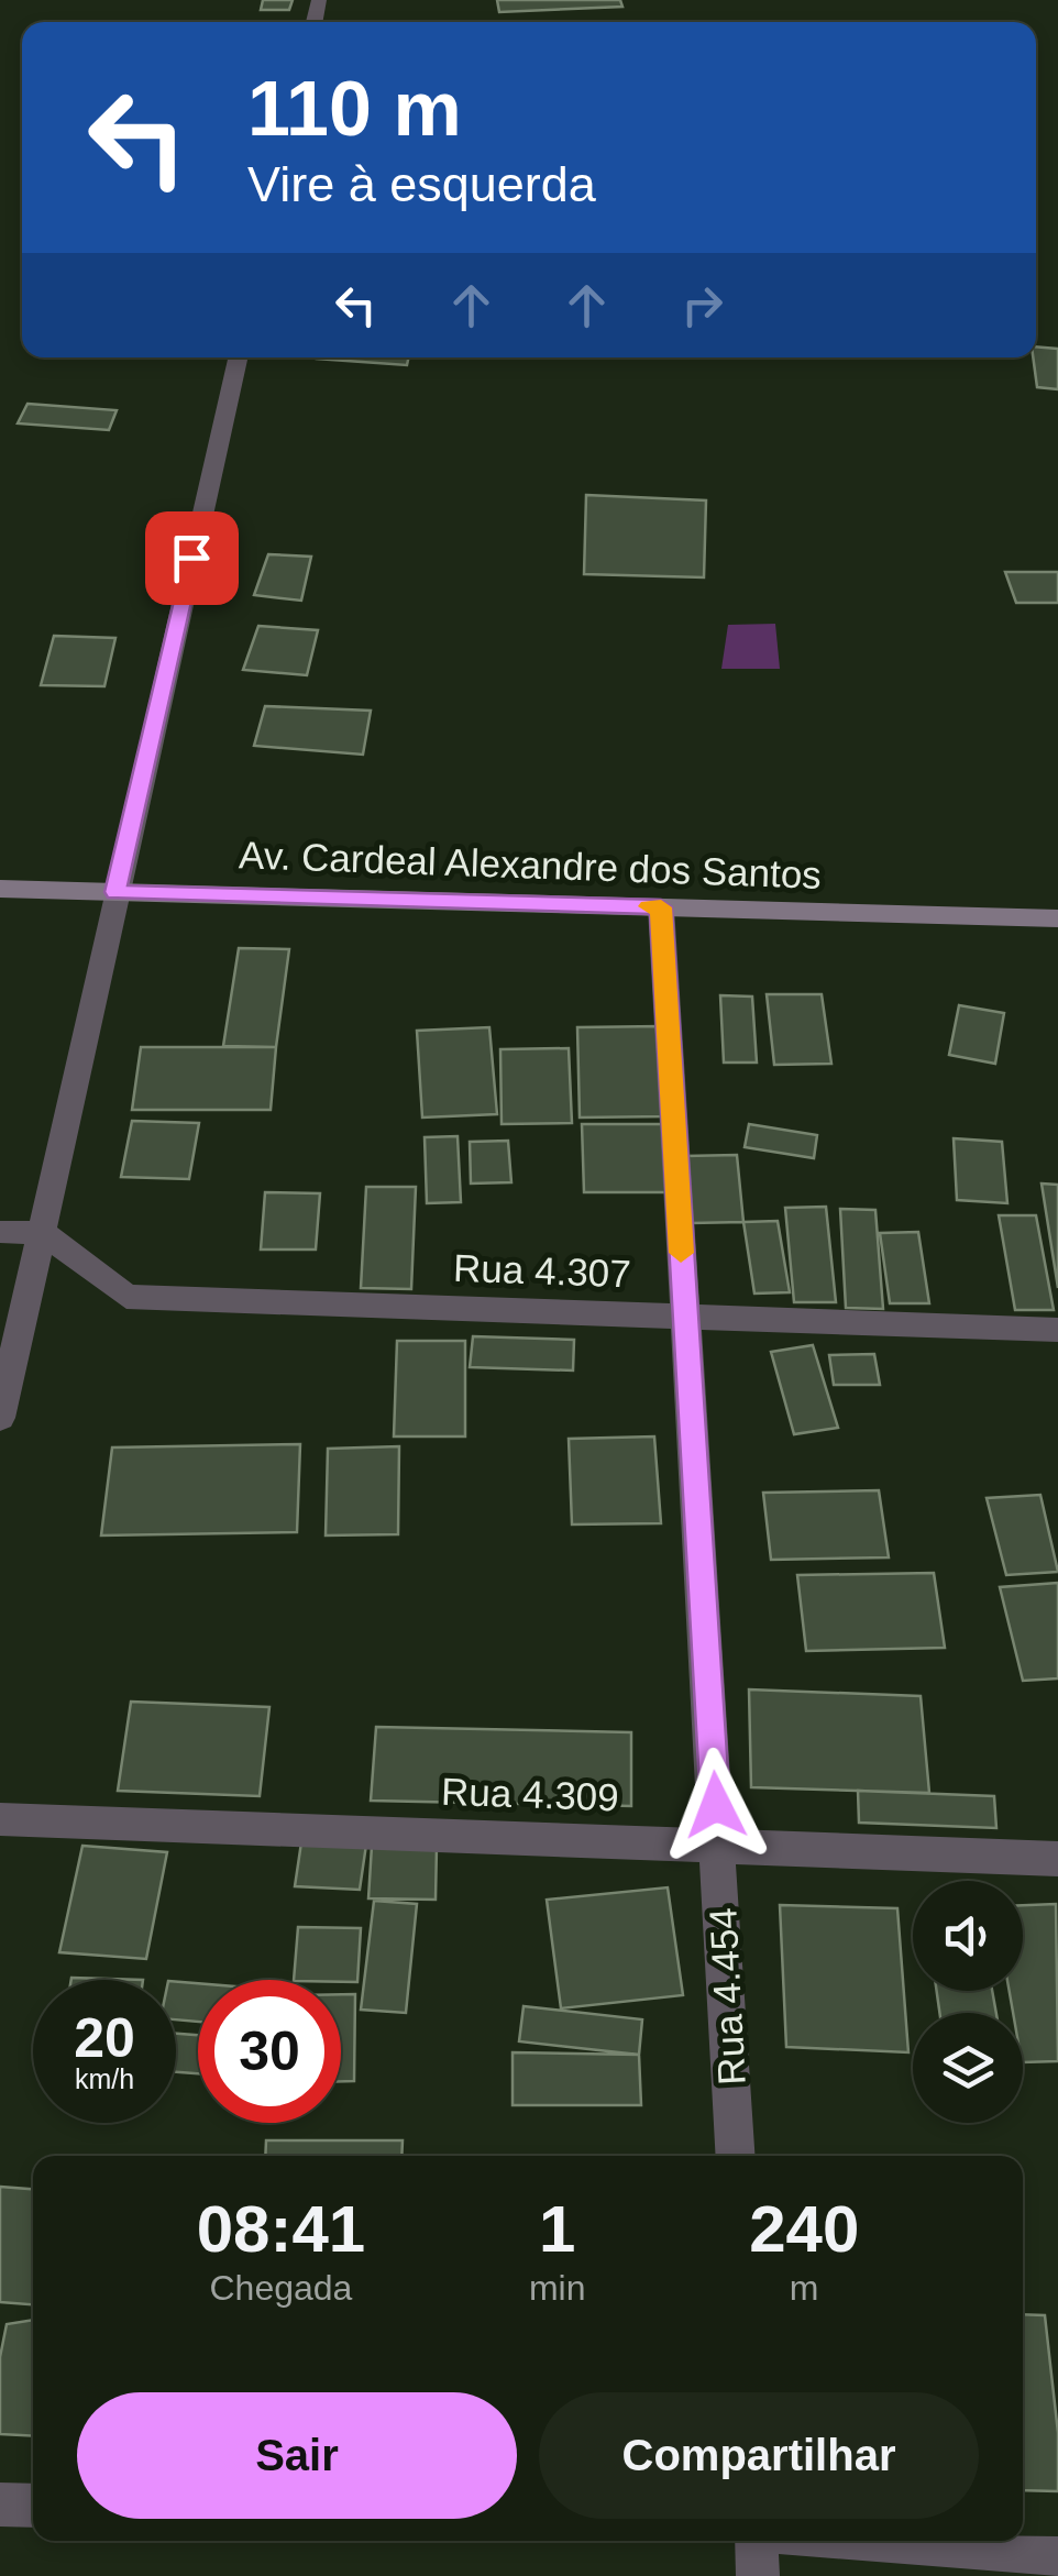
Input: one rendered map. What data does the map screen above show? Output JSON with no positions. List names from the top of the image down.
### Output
{
  "streets": {
    "main road": ["Av. Cardeal Alexandre dos Santos"],
    "street": ["Rua 4.307", "Rua 4.309", "Rua 4.454"]
  },
  "crossings": [
    ["Av. Cardeal Alexandre dos Santos", "Rua 4.454"],
    ["Rua 4.307", "Rua 4.454"],
    ["Rua 4.309", "Rua 4.454"]
  ],
  "page": {
    "turn": ["110 m", "Vire à esquerda"],
    "speed": "20 km/h",
    "limit": "30",
    "eta": [
      "08:41",
      "Chegada",
      "1",
      "min",
      "240",
      "m"
    ],
    "buttons": ["Sair", "Compartilhar"]
  }
}
